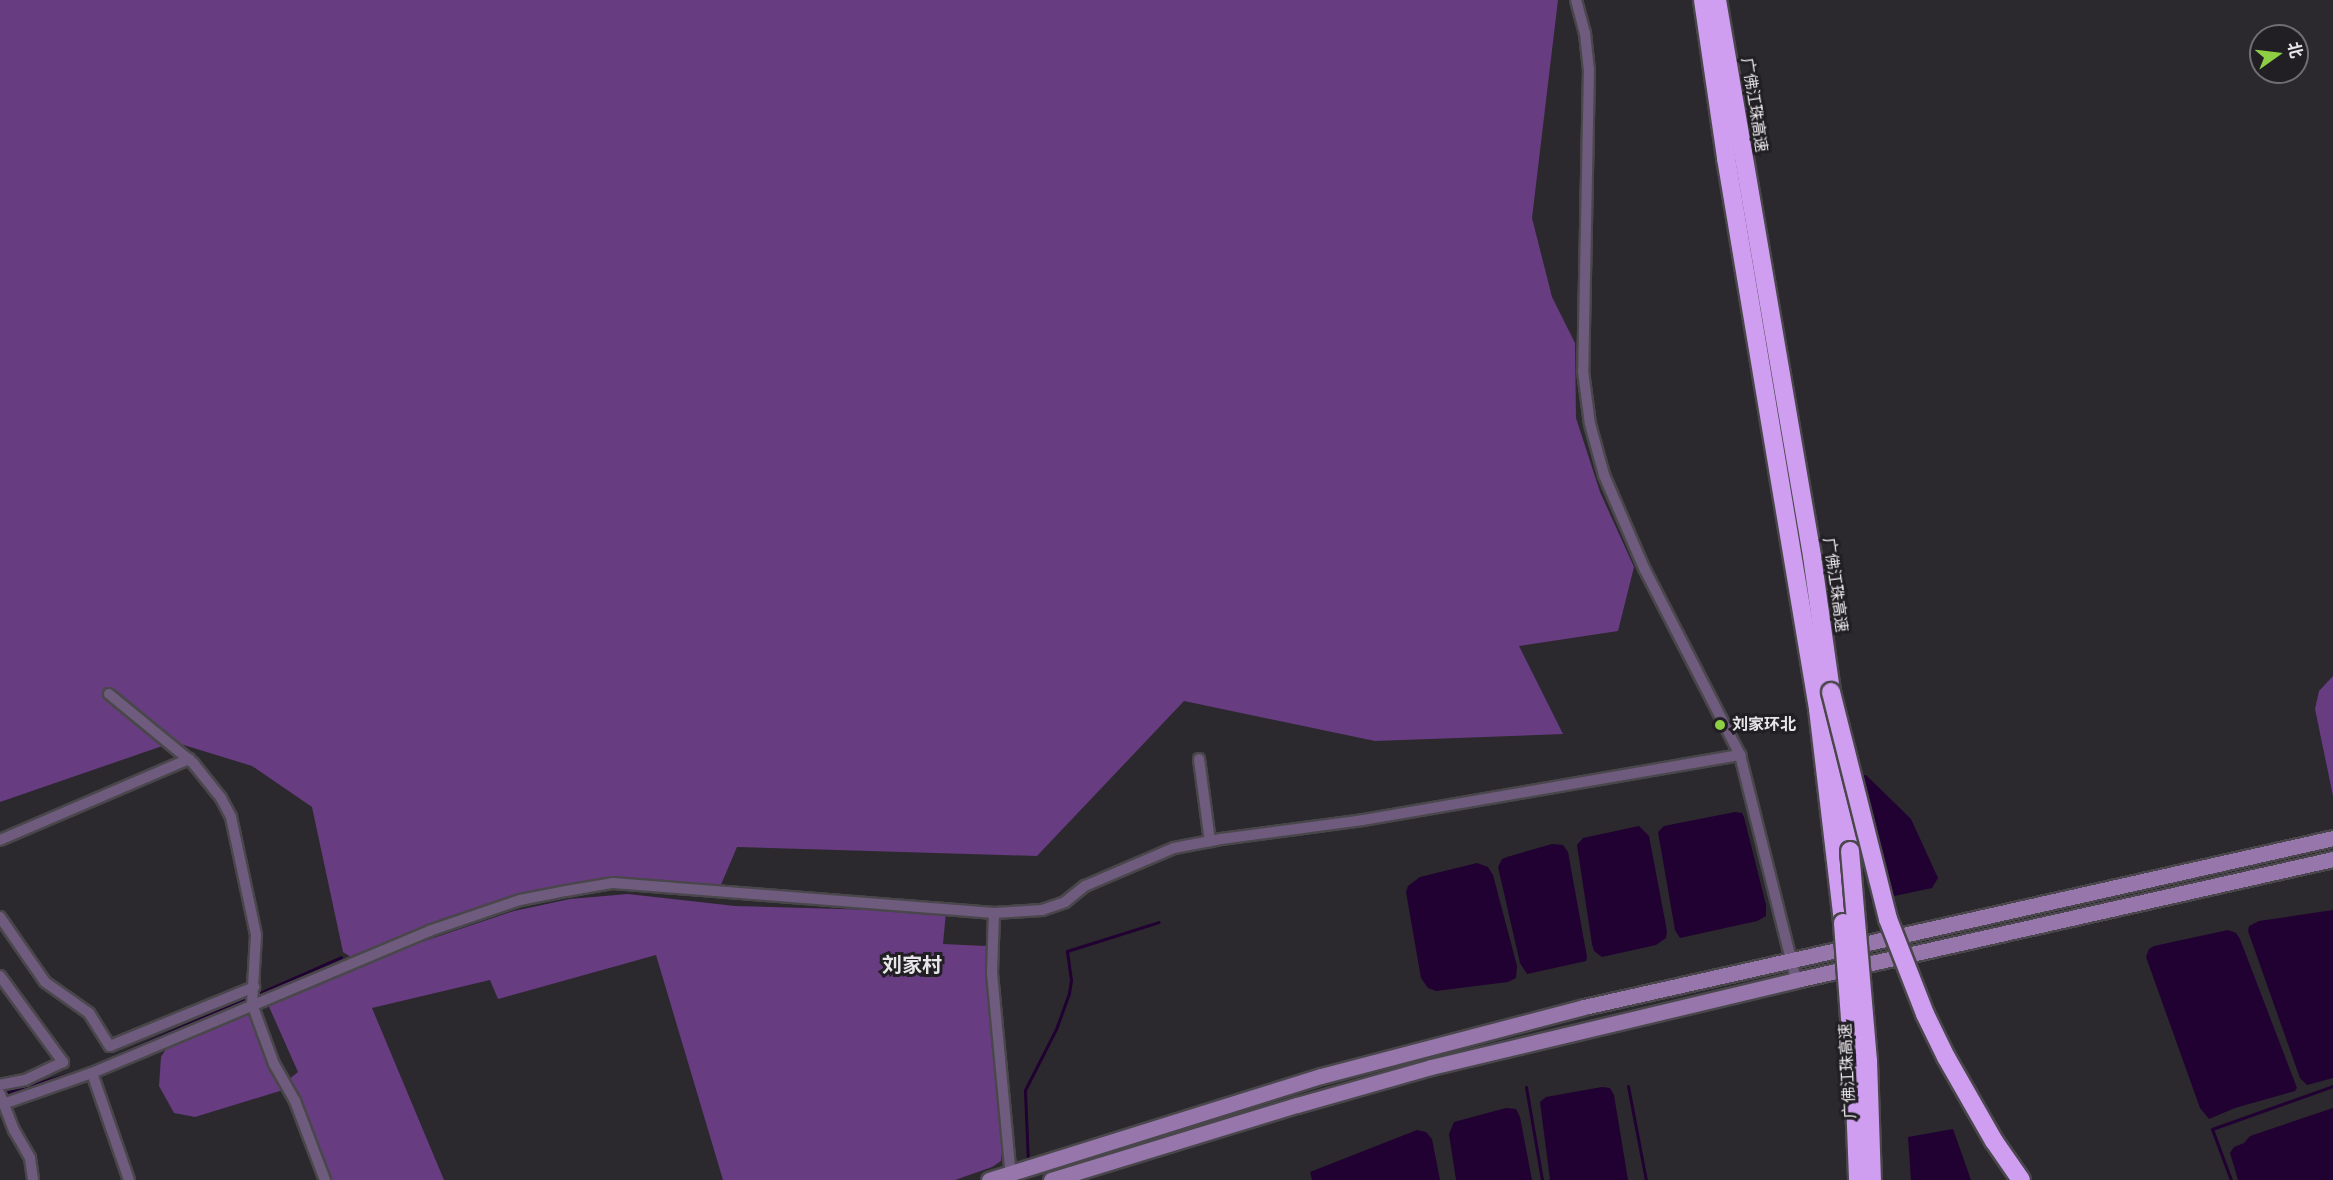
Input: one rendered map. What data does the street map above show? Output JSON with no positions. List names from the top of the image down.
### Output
{
  "streets": {
    "highway": ["广佛江珠高速"]
  },
  "districts": ["刘家村"],
  "places": ["刘家环北"],
  "north": "right"
}
